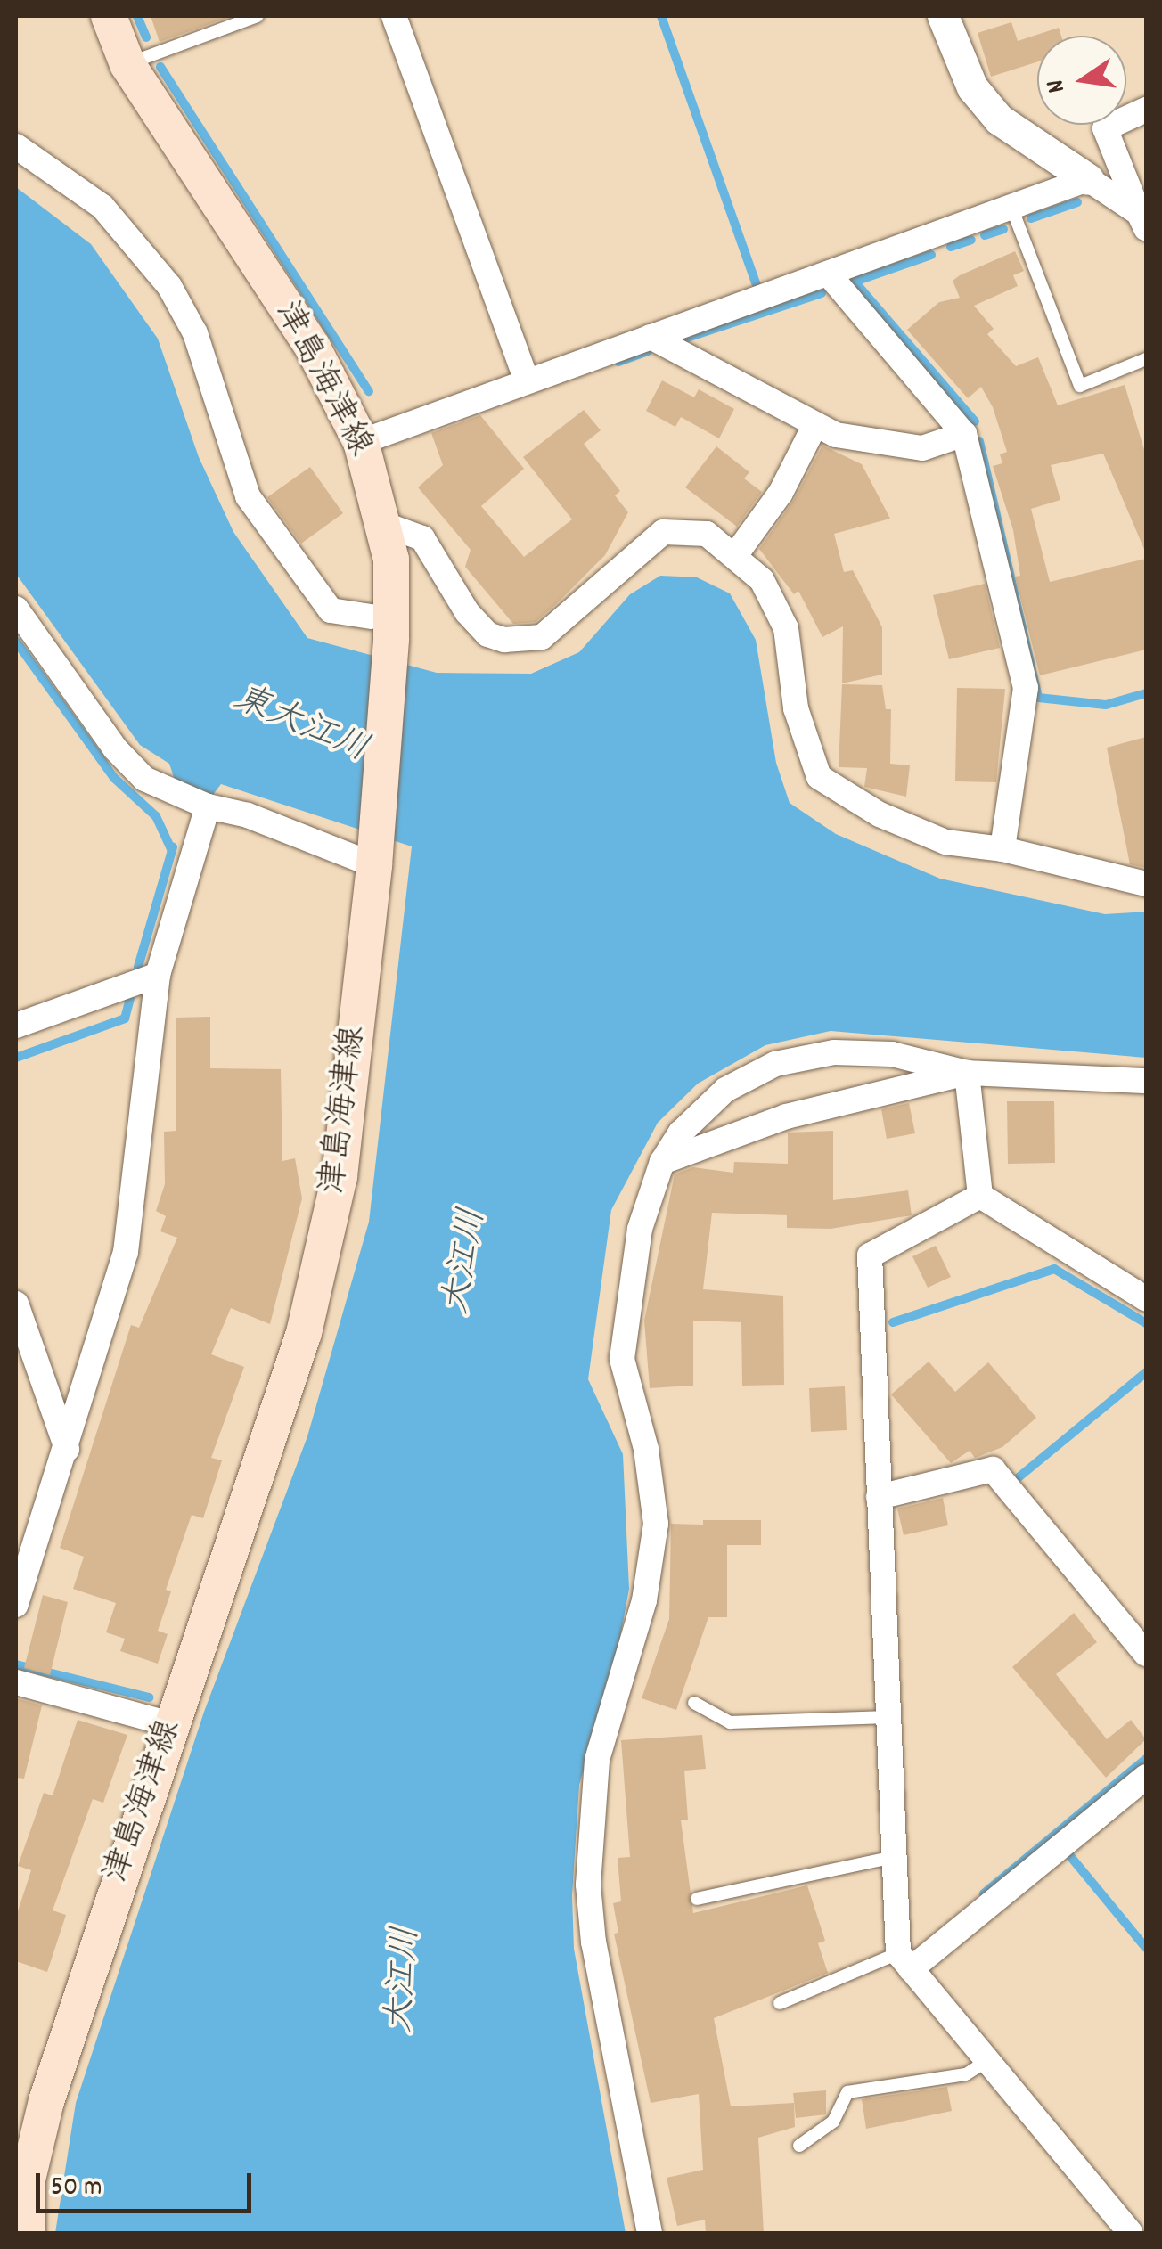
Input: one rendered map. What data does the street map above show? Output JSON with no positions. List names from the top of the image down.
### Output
{
  "streets": {
    "main road": ["津島海津線"]
  },
  "water": ["東大江川", "大江川"],
  "scale_bar": "50 m",
  "north": "left"
}
